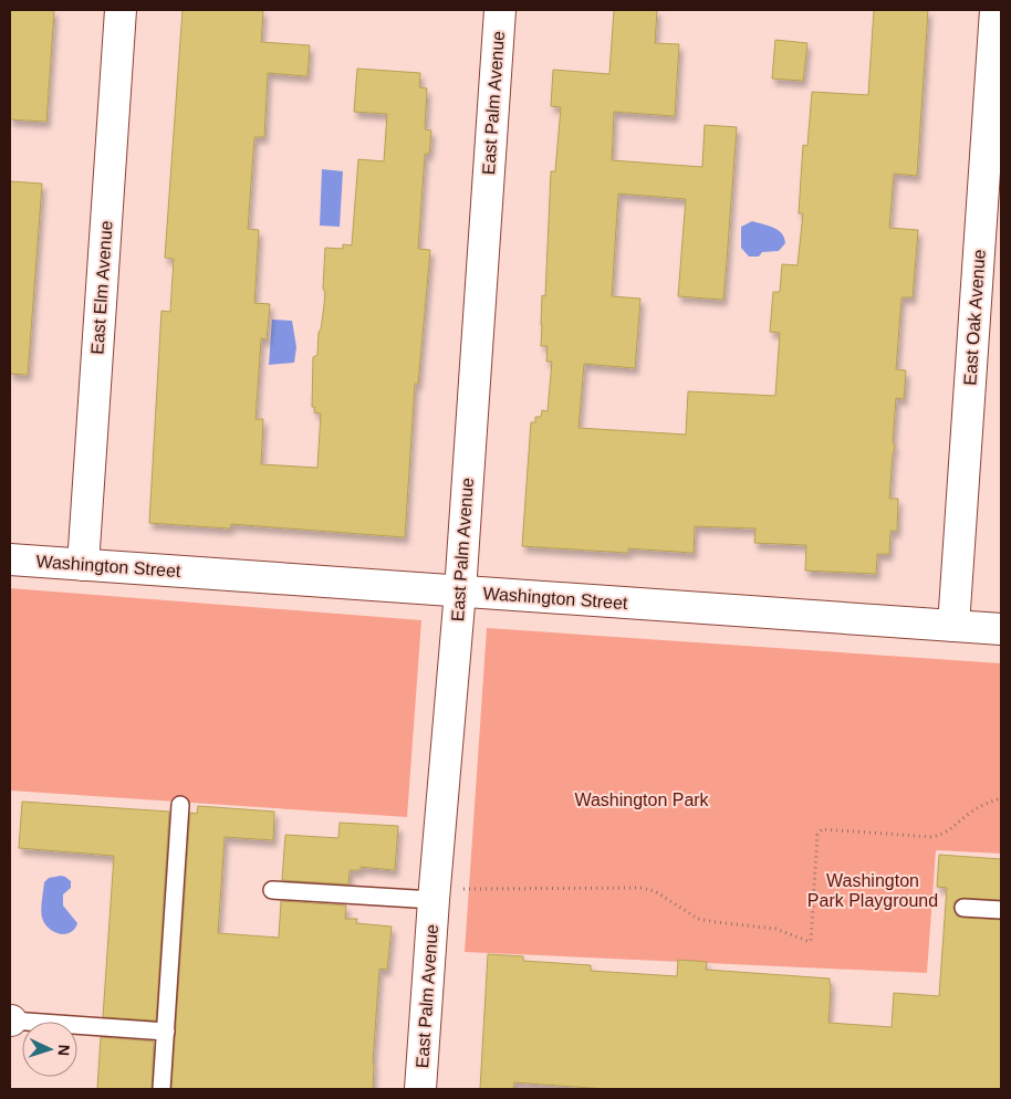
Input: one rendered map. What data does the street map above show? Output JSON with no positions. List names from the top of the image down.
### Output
{
  "streets": {
    "street": [
      "East Palm Avenue",
      "East Elm Avenue",
      "East Oak Avenue",
      "Washington Street"
    ]
  },
  "crossings": [
    ["East Palm Avenue", "Washington Street"],
    ["East Elm Avenue", "Washington Street"],
    ["East Oak Avenue", "Washington Street"]
  ],
  "parks": ["Washington Park", "Washington Park Playground"],
  "north": "right"
}
